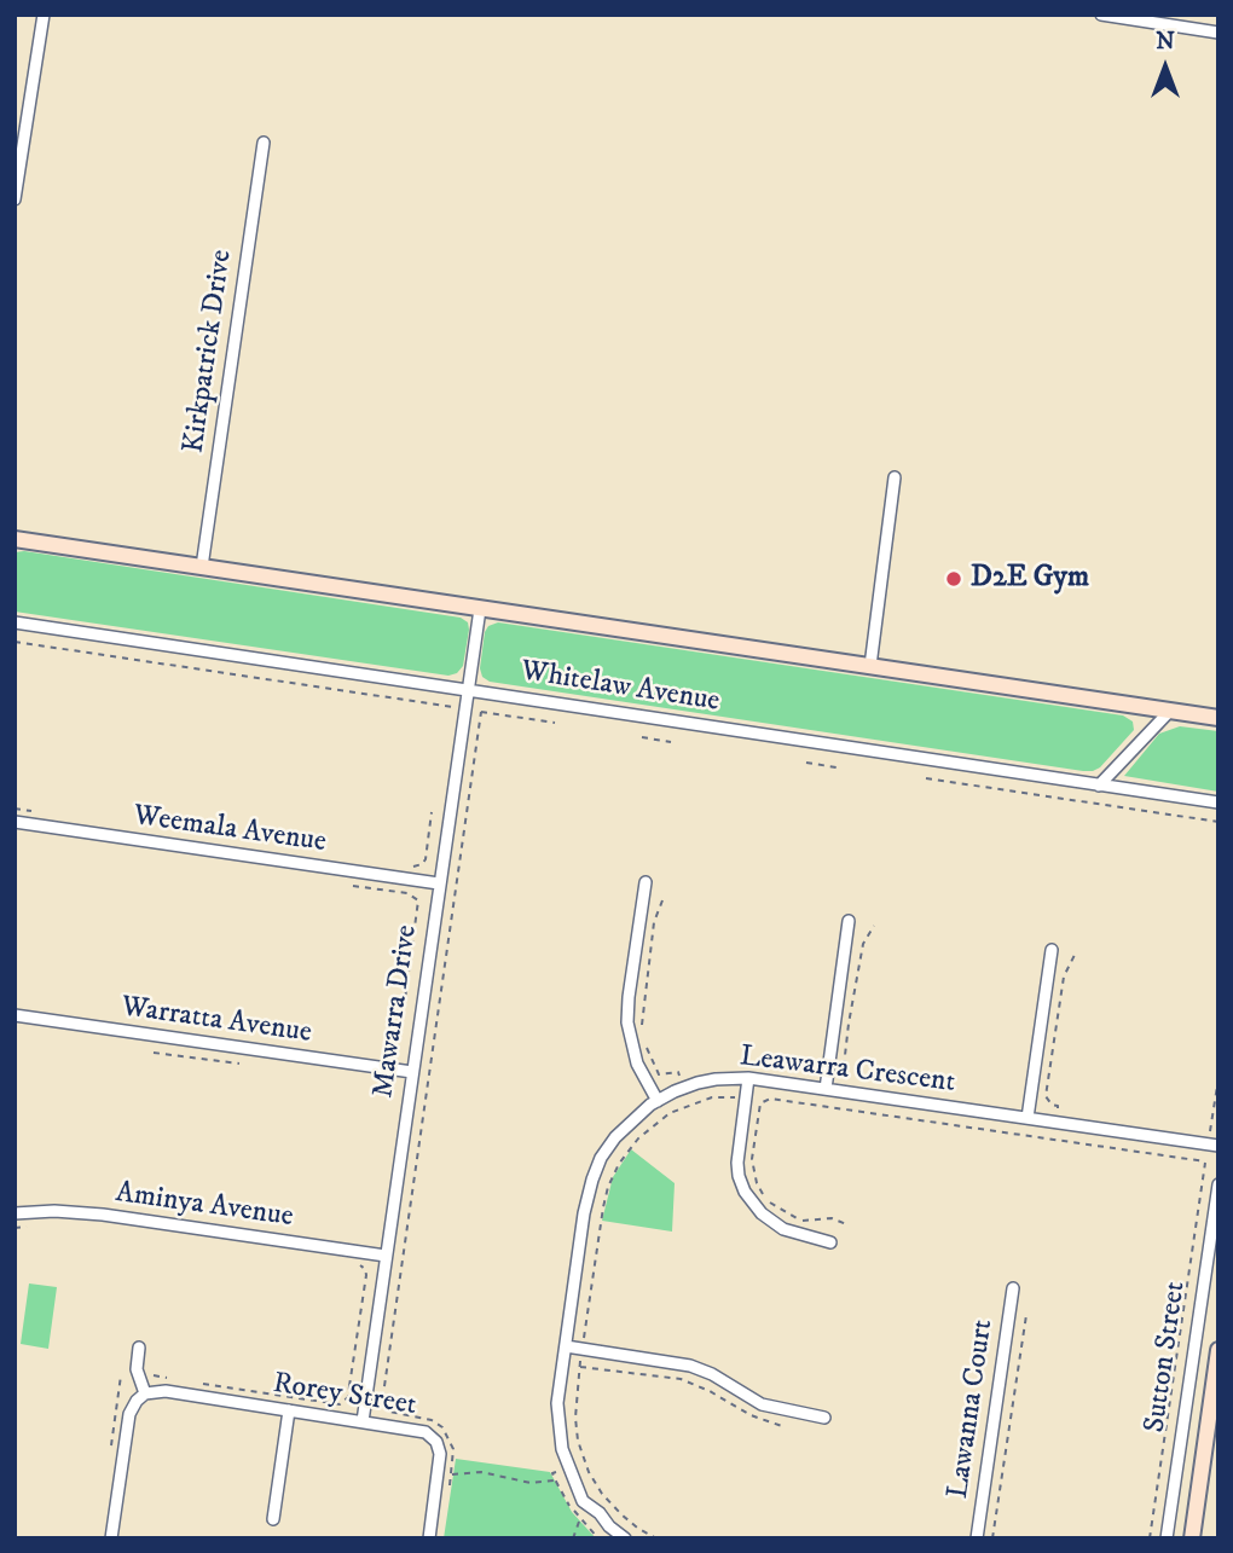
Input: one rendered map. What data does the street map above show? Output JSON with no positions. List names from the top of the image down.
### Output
{
  "streets": {
    "street": [
      "Kirkpatrick Drive",
      "Whitelaw Avenue",
      "Weemala Avenue",
      "Mawarra Drive",
      "Warratta Avenue",
      "Leawarra Crescent",
      "Aminya Avenue",
      "Sutton Street",
      "Rorey Street",
      "Lawanna Court"
    ]
  },
  "crossings": [
    ["Kirkpatrick Drive", "Whitelaw Avenue"],
    ["Whitelaw Avenue", "Mawarra Drive"],
    ["Weemala Avenue", "Mawarra Drive"],
    ["Mawarra Drive", "Warratta Avenue"],
    ["Mawarra Drive", "Aminya Avenue"],
    ["Mawarra Drive", "Rorey Street"]
  ],
  "places": ["D2E Gym"],
  "north": "top"
}
